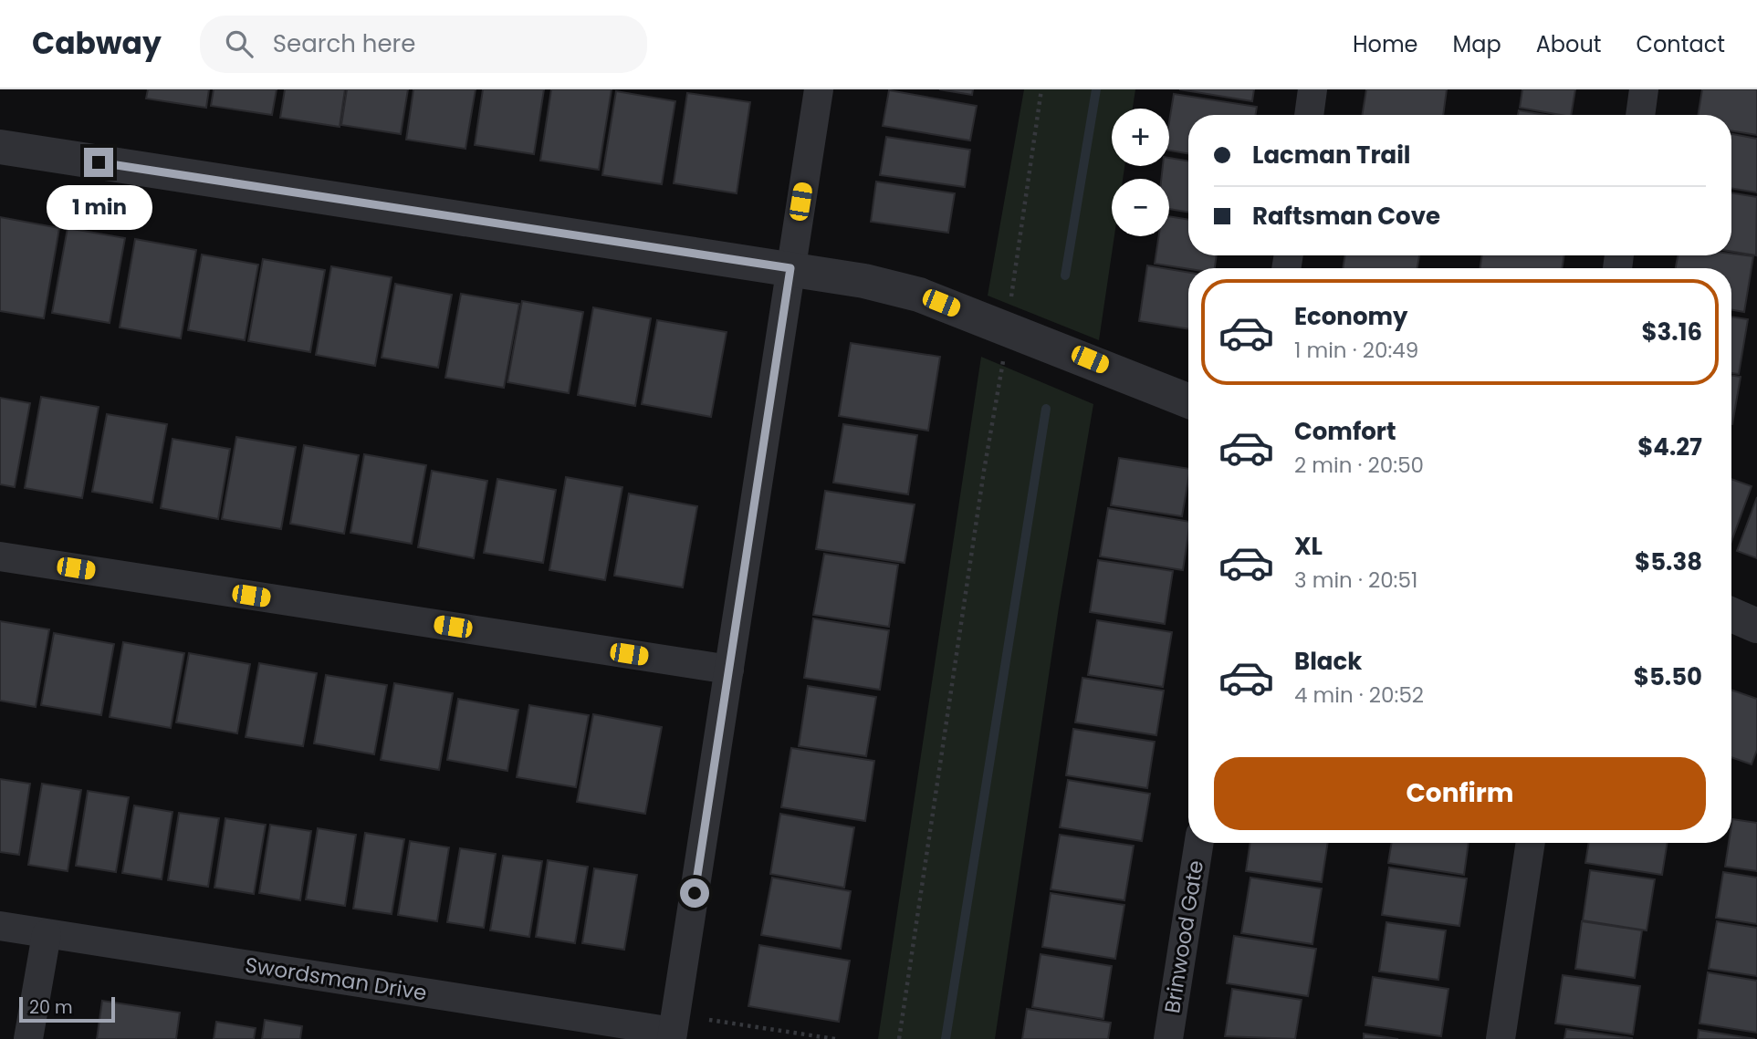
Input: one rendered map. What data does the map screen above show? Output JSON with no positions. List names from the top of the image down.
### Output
{
  "streets": {
    "street": ["Brinwood Gate", "Swordsman Drive"]
  },
  "scale_bar": "20 m",
  "page": {
    "header": "Cabway",
    "search": "Search here",
    "nav": [
      "Home",
      "Map",
      "About",
      "Contact"
    ],
    "map_buttons": ["+", "−"],
    "banner": ["Lacman Trail", "Raftsman Cove"],
    "bubble": "1 min",
    "list": [
      {
        "name": "Economy",
        "note": "1 min · 20:49",
        "value": "$3.16"
      },
      {
        "name": "Comfort",
        "note": "2 min · 20:50",
        "value": "$4.27"
      },
      {
        "name": "XL",
        "note": "3 min · 20:51",
        "value": "$5.38"
      },
      {
        "name": "Black",
        "note": "4 min · 20:52",
        "value": "$5.50"
      }
    ],
    "buttons": "Confirm",
    "scale": "20 m"
  }
}
